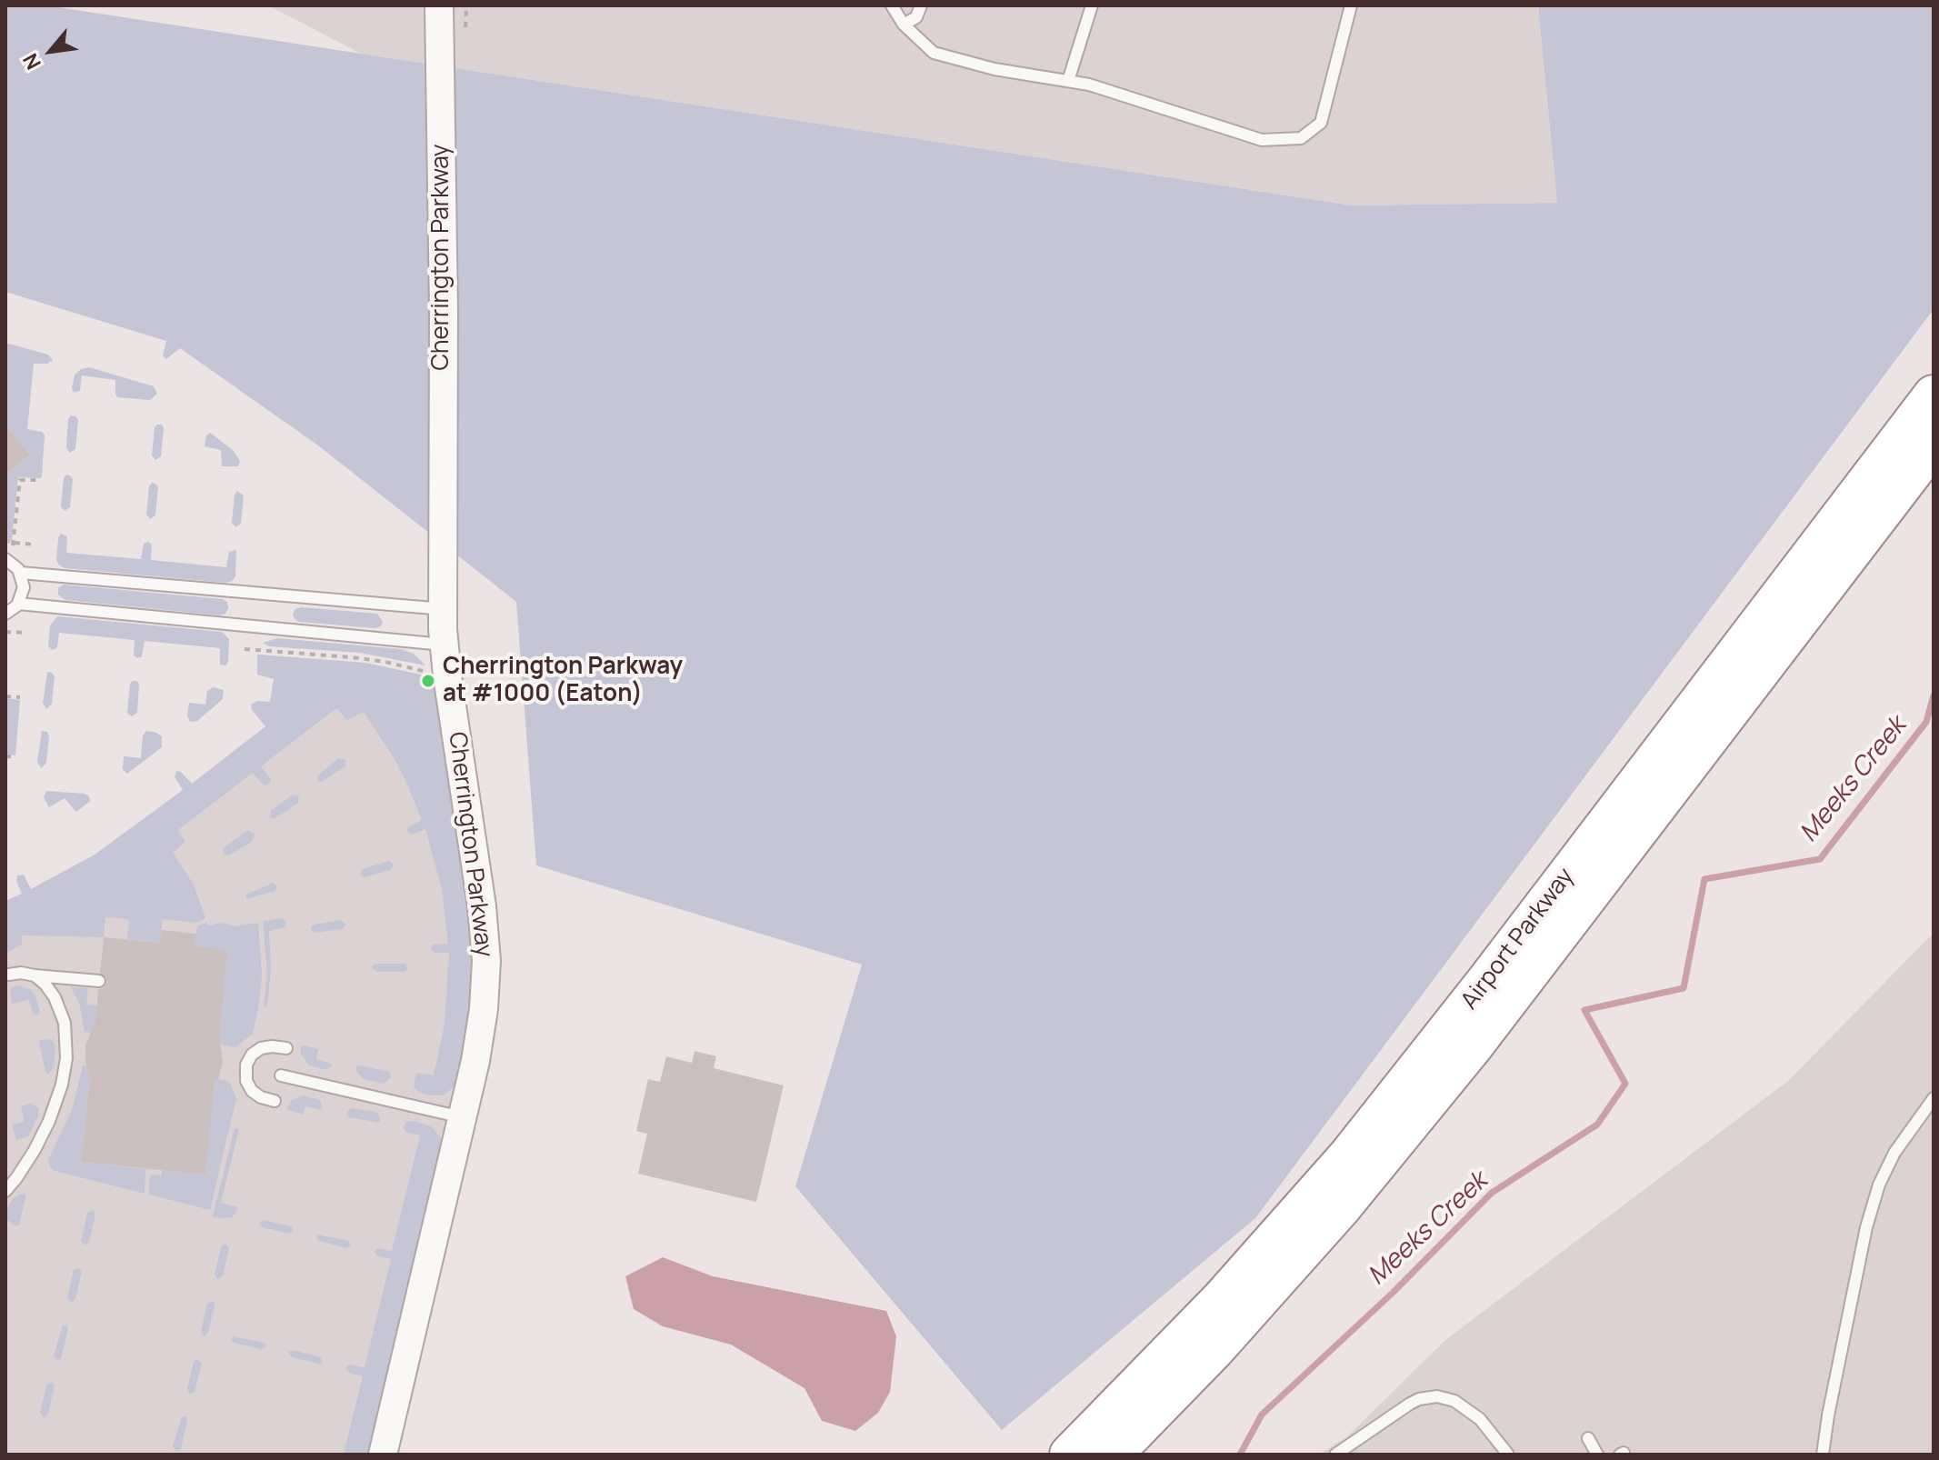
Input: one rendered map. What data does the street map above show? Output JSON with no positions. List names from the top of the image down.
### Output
{
  "streets": {
    "highway": ["Airport Parkway"],
    "street": ["Cherrington Parkway"]
  },
  "water": ["Meeks Creek"],
  "places": ["Cherrington Parkway at #1000 (Eaton)"],
  "north": "bottom left"
}
